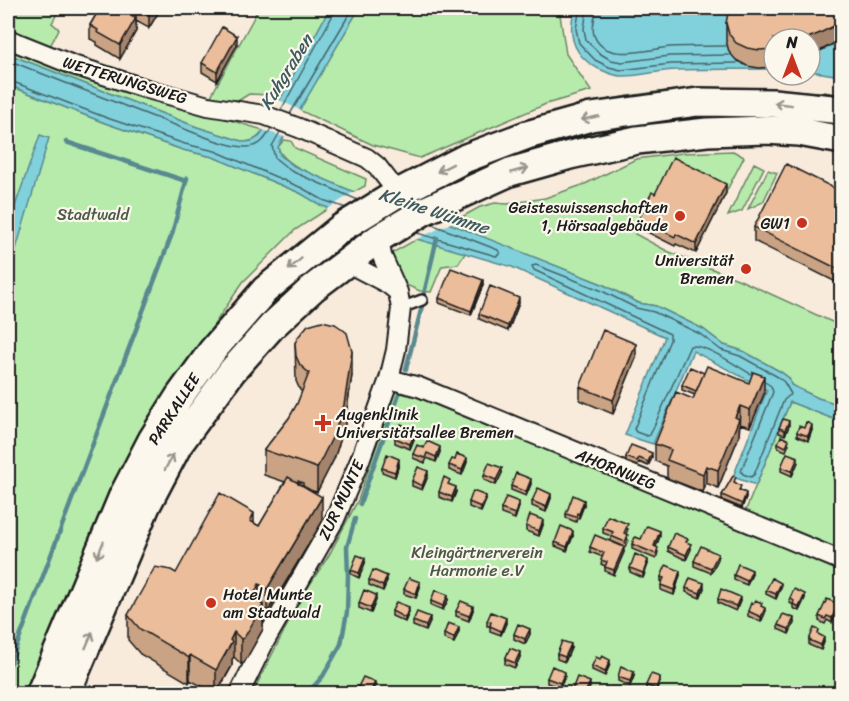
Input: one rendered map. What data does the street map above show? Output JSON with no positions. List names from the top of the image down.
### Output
{
  "streets": {
    "main road": ["PARKALLEE"],
    "street": ["WETTERUNGSWEG", "AHORNWEG", "ZUR MUNTE"]
  },
  "crossings": [
    ["WETTERUNGSWEG", "PARKALLEE"],
    ["AHORNWEG", "ZUR MUNTE"]
  ],
  "water": ["Kuhgraben", "Kleine Wümme"],
  "parks": ["Stadtwald", "Kleingärtnerverein Harmonie e.V"],
  "places": {
    "other": [
      "Geisteswissenschaften 1, Hörsaalgebäude",
      "GW1",
      "Universität Bremen",
      "Hotel Munte am Stadtwald"
    ],
    "health": ["Augenklinik Universitätsallee Bremen"]
  },
  "north": "top"
}
